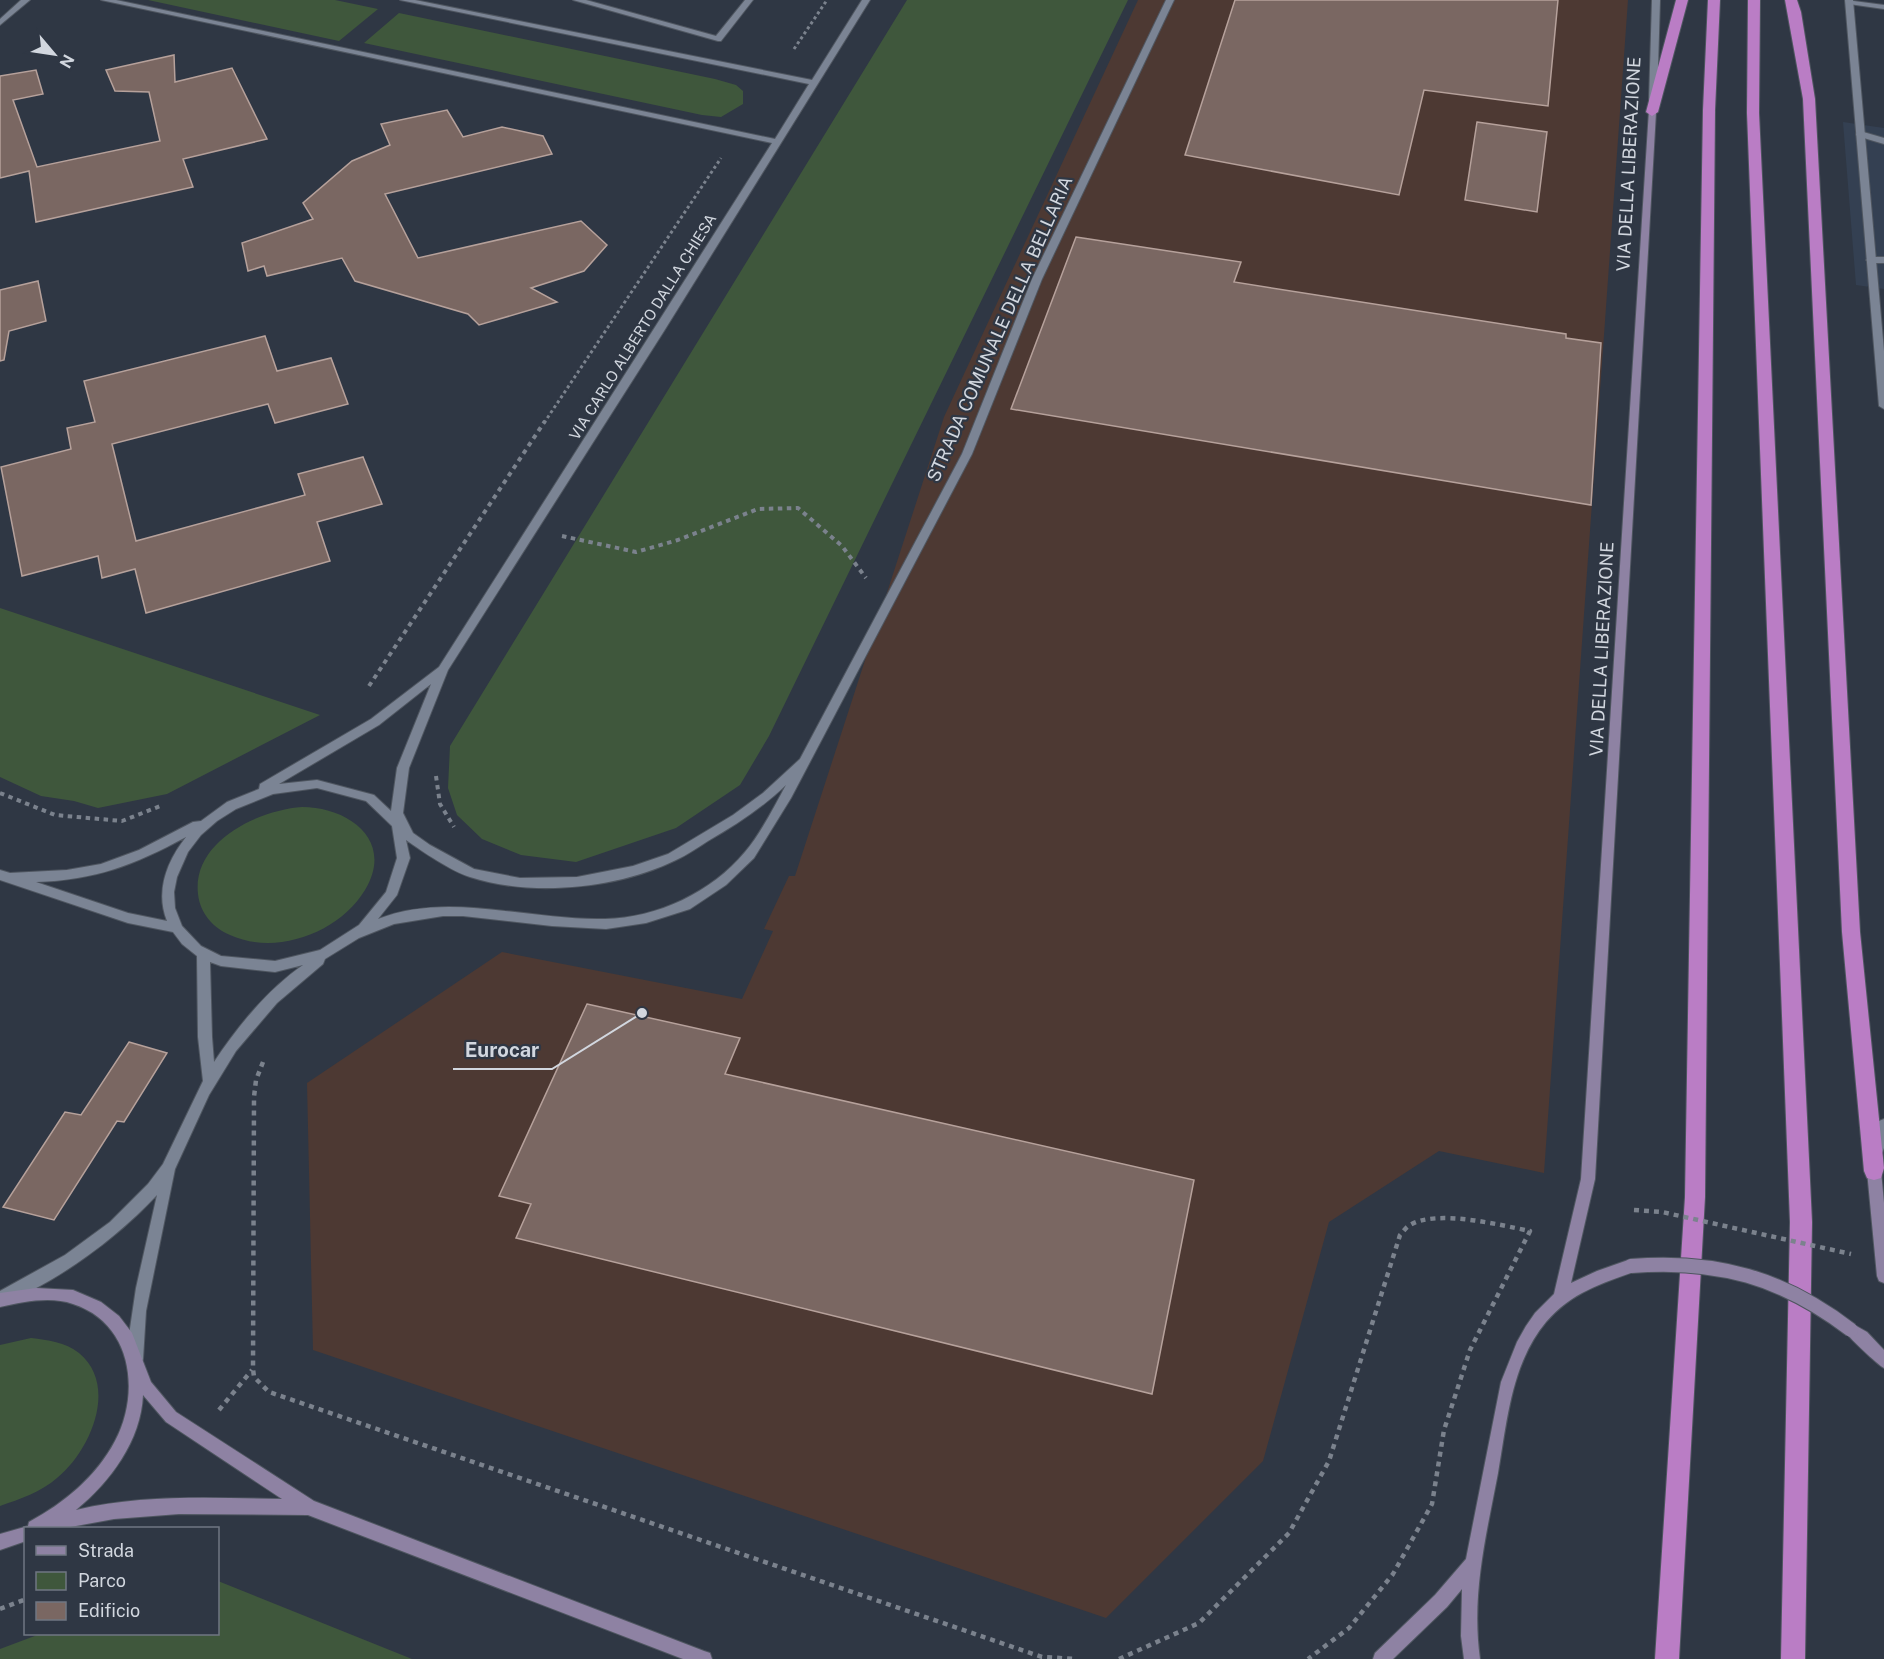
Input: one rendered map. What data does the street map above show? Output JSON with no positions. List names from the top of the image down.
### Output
{
  "streets": {
    "street": ["VIA DELLA LIBERAZIONE", "VIA CARLO ALBERTO DALLA CHIESA", "STRADA COMUNALE DELLA BELLARIA"]
  },
  "crossings": [
    ["VIA CARLO ALBERTO DALLA CHIESA", "STRADA COMUNALE DELLA BELLARIA"]
  ],
  "places": ["Eurocar"],
  "legend": ["Strada", "Parco", "Edificio"],
  "north": "bottom right"
}
